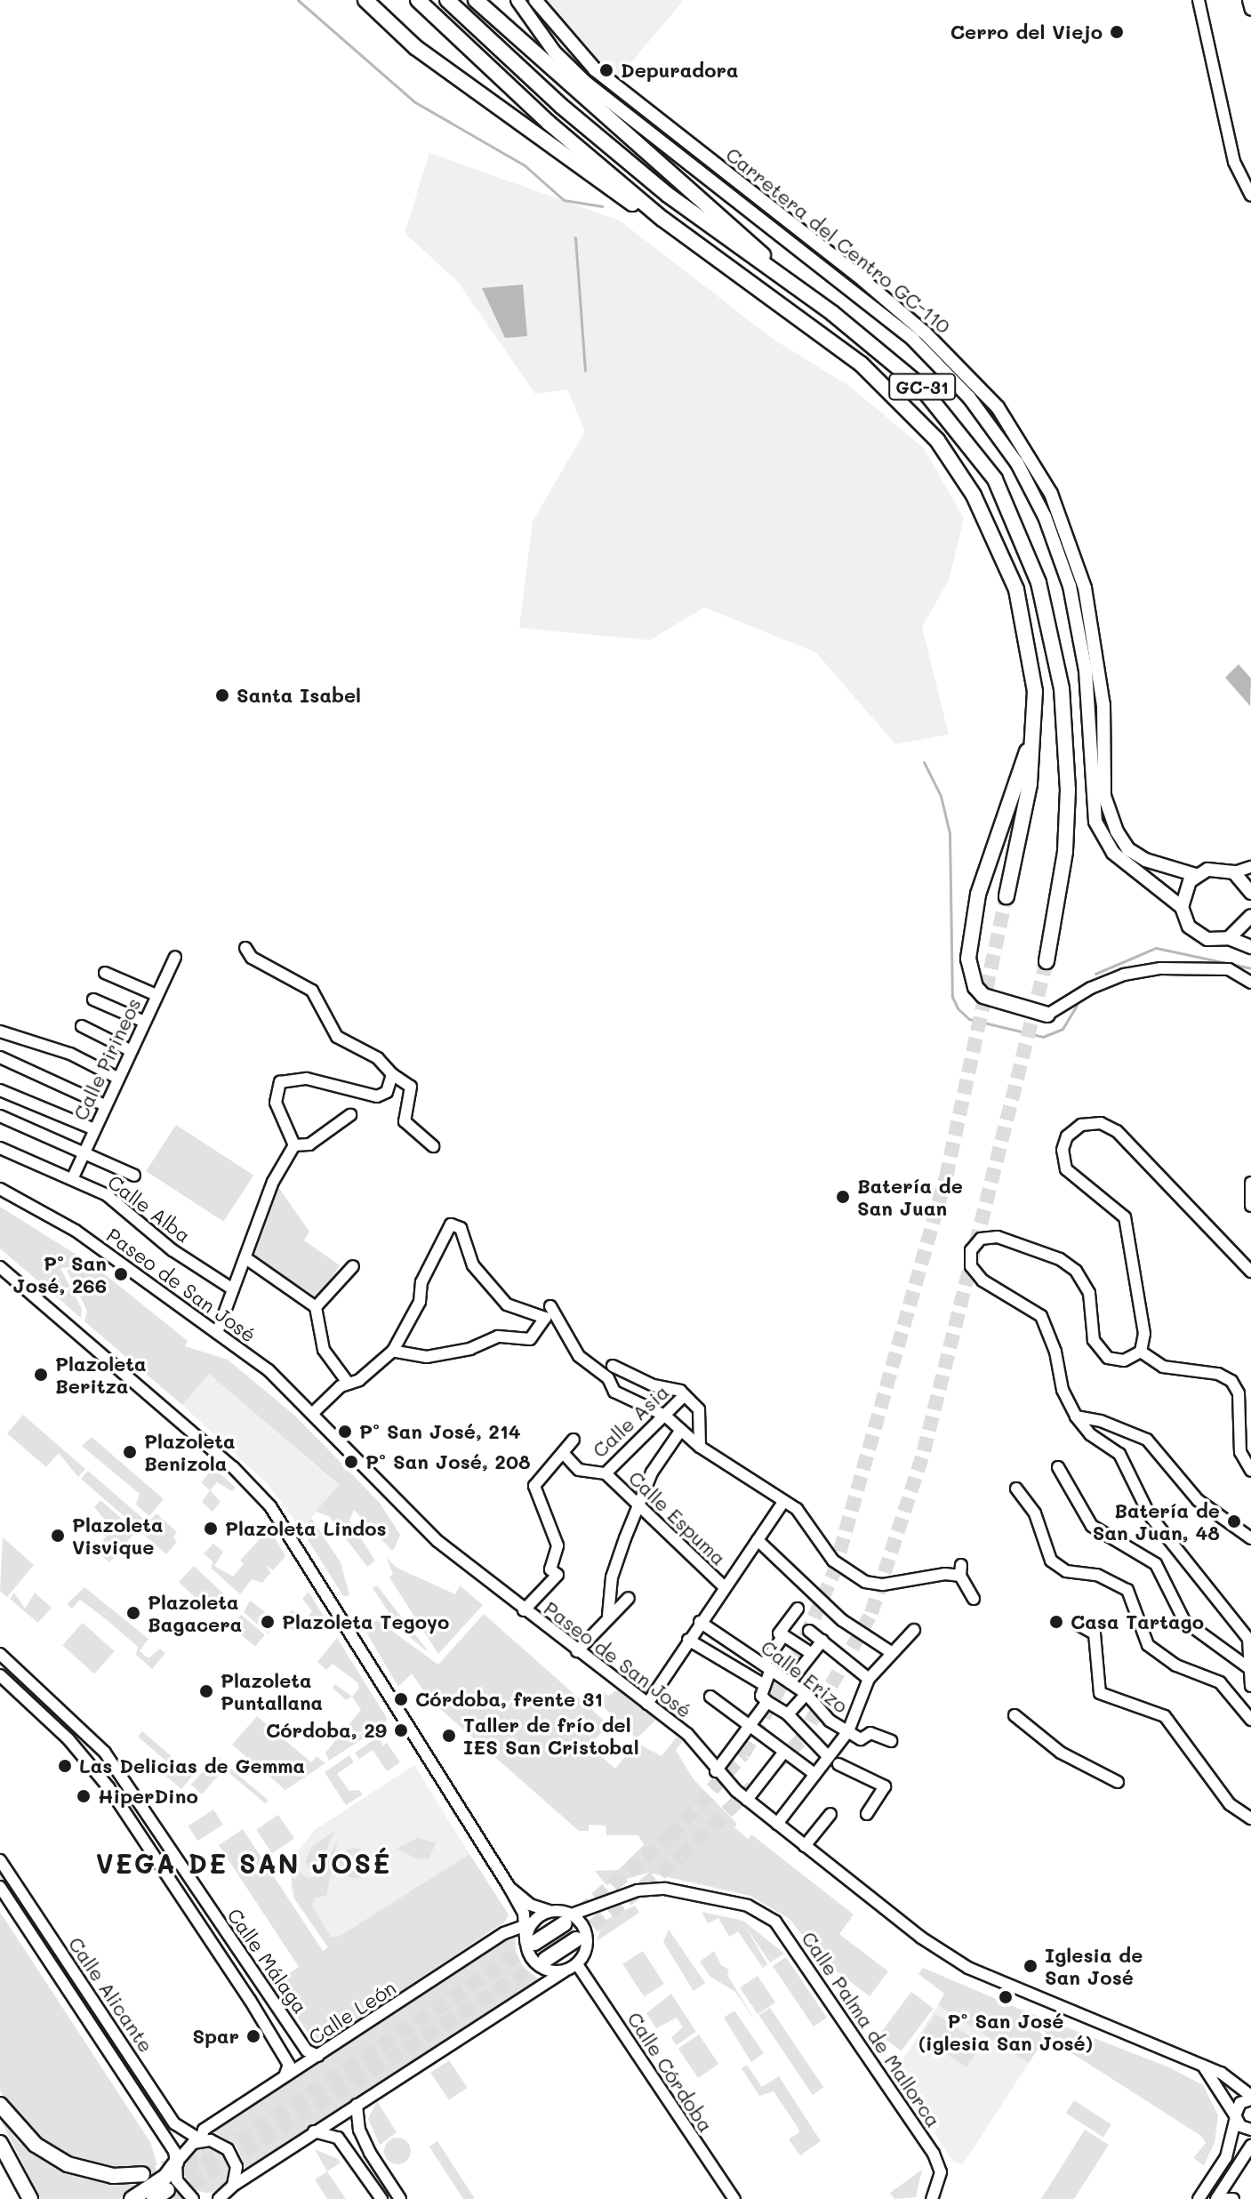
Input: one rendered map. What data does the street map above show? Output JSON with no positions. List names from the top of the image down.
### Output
{
  "streets": {
    "highway": ["GC-31"],
    "main road": ["Carretera del Centro GC-110"],
    "street": [
      "Calle Pirineos",
      "Calle Alba",
      "Paseo de San José",
      "Calle Asia",
      "Calle Espuma",
      "Calle Erizo",
      "Calle Málaga",
      "Calle Alicante",
      "Calle León",
      "Calle Palma de Mallorca",
      "Calle Córdoba"
    ]
  },
  "crossings": [
    ["Calle Pirineos", "Calle Alba"],
    ["Paseo de San José", "Calle Asia"],
    ["Calle Asia", "Calle Espuma"],
    ["Calle Málaga", "Calle León"],
    ["Calle Alicante", "Calle León"],
    ["Calle Palma de Mallorca", "Calle Córdoba"]
  ],
  "districts": ["VEGA DE SAN JOSÉ"],
  "places": [
    "Cerro del Viejo",
    "Depuradora",
    "Santa Isabel",
    "Batería de San Juan",
    "Pº San José, 266",
    "Plazoleta Beritza",
    "Pº San José, 214",
    "Plazoleta Benizola",
    "Pº San José, 208",
    "Batería de San Juan, 48",
    "Plazoleta Lindos",
    "Plazoleta Visvique",
    "Plazoleta Bagacera",
    "Plazoleta Tegoyo",
    "Casa Tartago",
    "Plazoleta Puntallana",
    "Córdoba, frente 31",
    "Córdoba, 29",
    "Taller de frío del IES San Cristobal",
    "Las Delicias de Gemma",
    "HiperDino",
    "Iglesia de San José",
    "Pº San José (iglesia San José)",
    "Spar"
  ]
}
